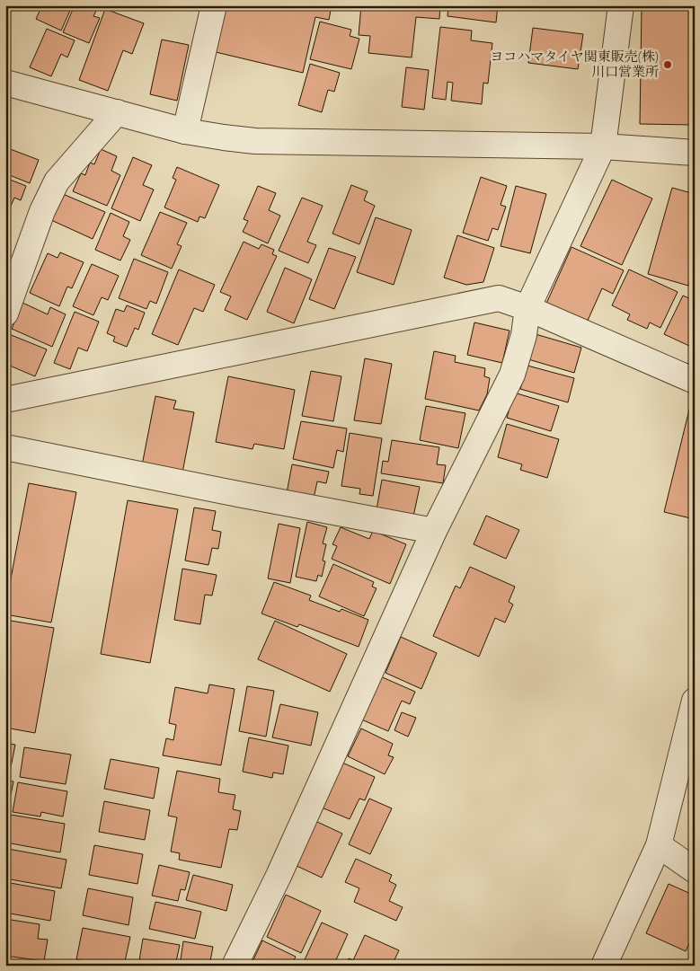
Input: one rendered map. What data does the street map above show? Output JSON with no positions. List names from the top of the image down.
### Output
{
  "places": ["ヨコハマタイヤ関東販売(株) 川口営業所"]
}
